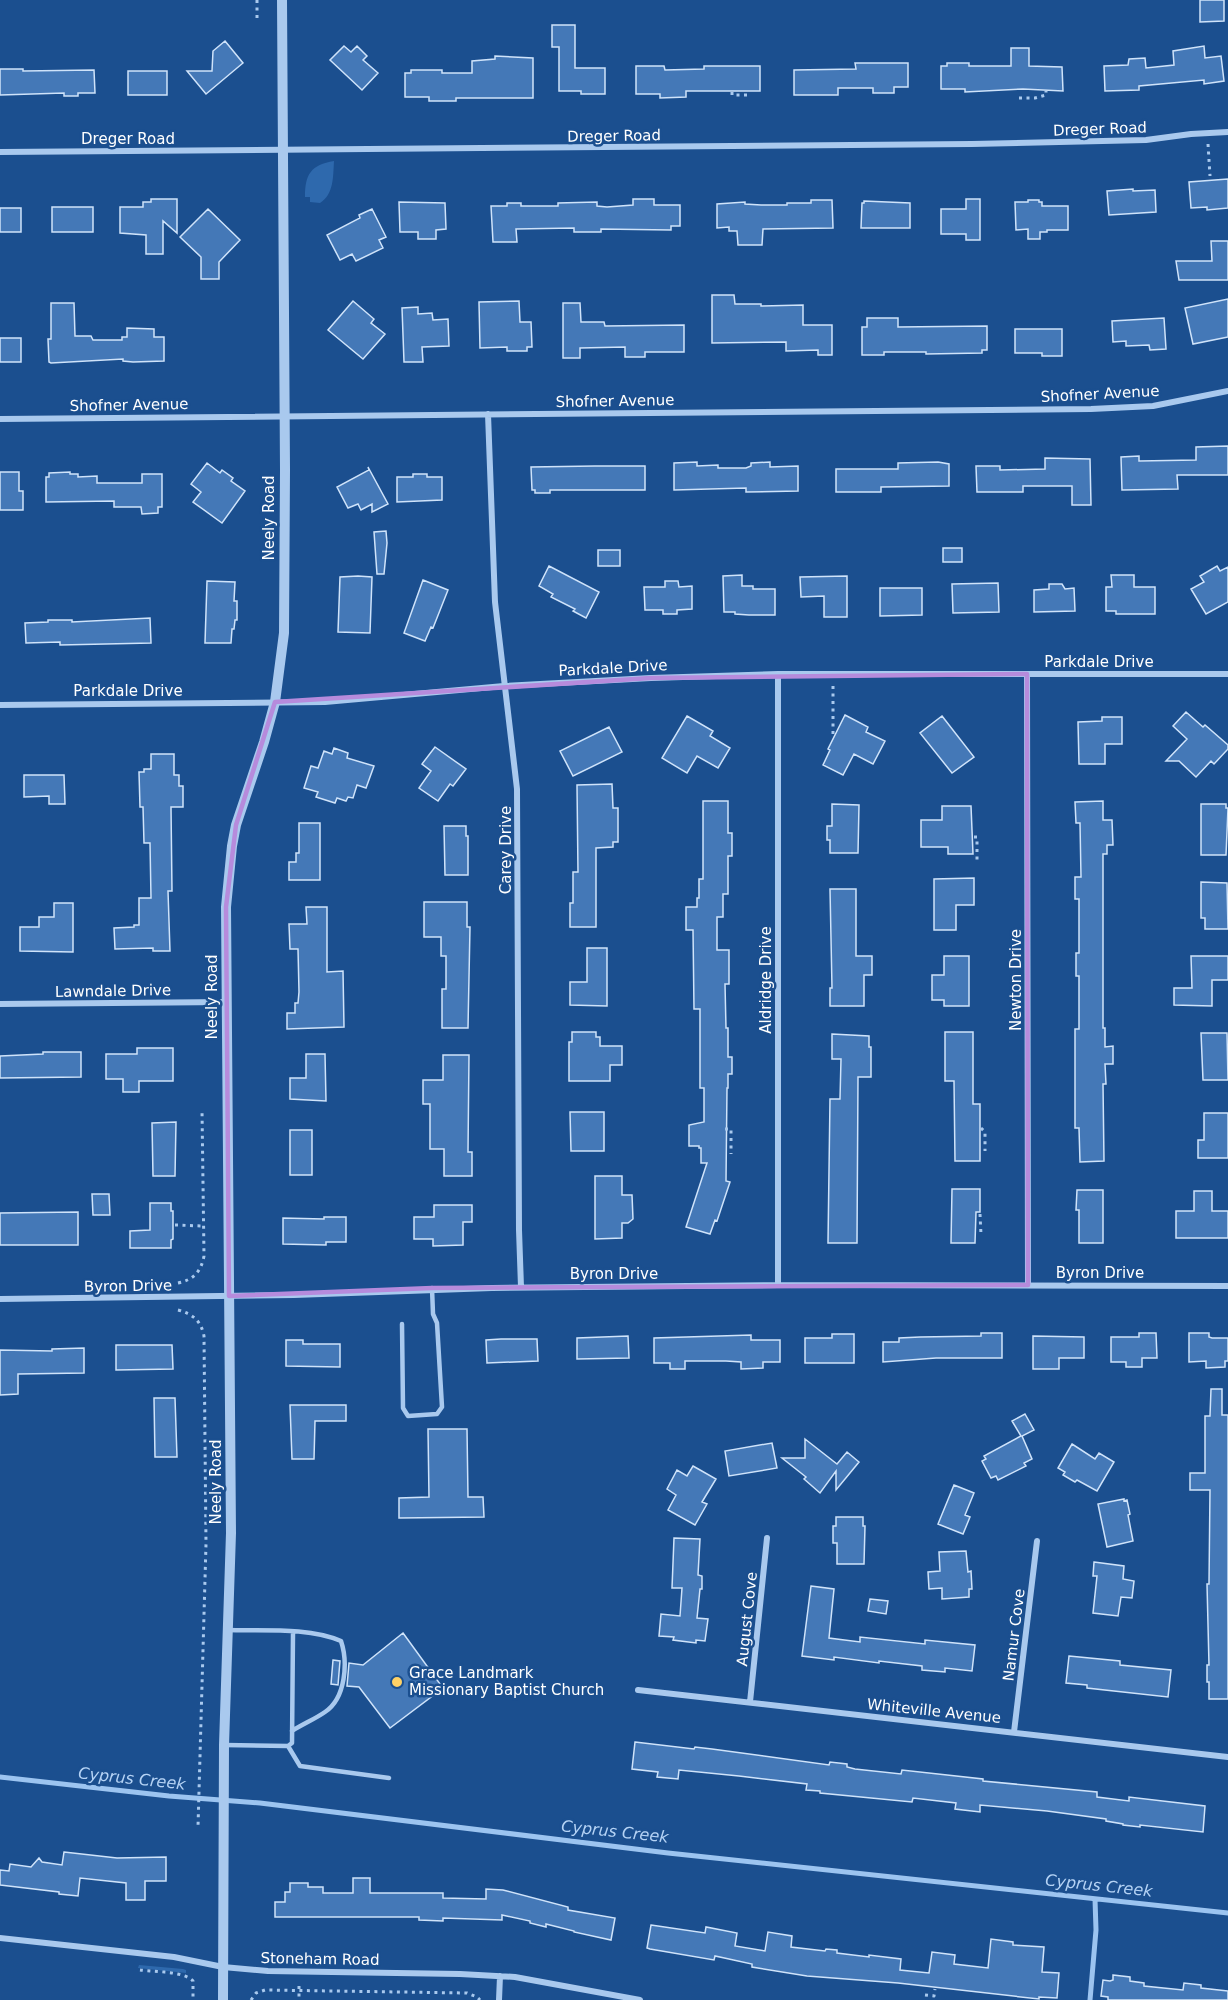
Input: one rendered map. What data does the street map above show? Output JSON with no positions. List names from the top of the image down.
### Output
{
  "streets": {
    "street": [
      "Dreger Road",
      "Shofner Avenue",
      "Neely Road",
      "Parkdale Drive",
      "Carey Drive",
      "Aldridge Drive",
      "Newton Drive",
      "Lawndale Drive",
      "Byron Drive",
      "August Cove",
      "Namur Cove",
      "Whiteville Avenue",
      "Stoneham Road"
    ]
  },
  "crossings": [
    ["Dreger Road", "Neely Road"],
    ["Shofner Avenue", "Neely Road"],
    ["Shofner Avenue", "Carey Drive"],
    ["Neely Road", "Parkdale Drive"],
    ["Neely Road", "Lawndale Drive"],
    ["Neely Road", "Byron Drive"],
    ["Neely Road", "Stoneham Road"],
    ["Parkdale Drive", "Carey Drive"],
    ["Parkdale Drive", "Aldridge Drive"],
    ["Parkdale Drive", "Newton Drive"],
    ["Carey Drive", "Byron Drive"],
    ["Aldridge Drive", "Byron Drive"],
    ["Newton Drive", "Byron Drive"],
    ["August Cove", "Whiteville Avenue"],
    ["Namur Cove", "Whiteville Avenue"]
  ],
  "water": ["Cyprus Creek"],
  "places": ["Grace Landmark Missionary Baptist Church"]
}
